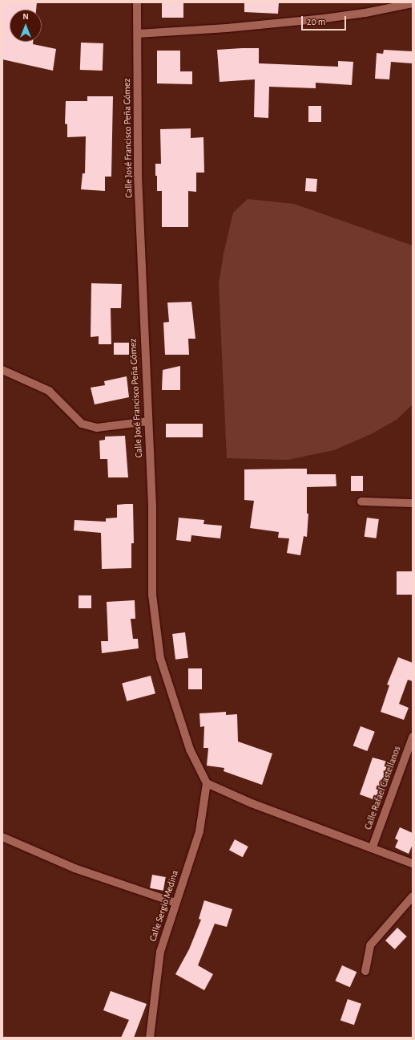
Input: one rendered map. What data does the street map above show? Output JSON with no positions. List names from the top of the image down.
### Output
{
  "streets": {
    "street": ["Calle José Francisco Peña Gómez", "Calle Rafael Castellanos", "Calle Sergio Medina"]
  },
  "crossings": [
    ["Calle José Francisco Peña Gómez", "Calle Sergio Medina"]
  ],
  "scale_bar": "20 m",
  "north": "top"
}
